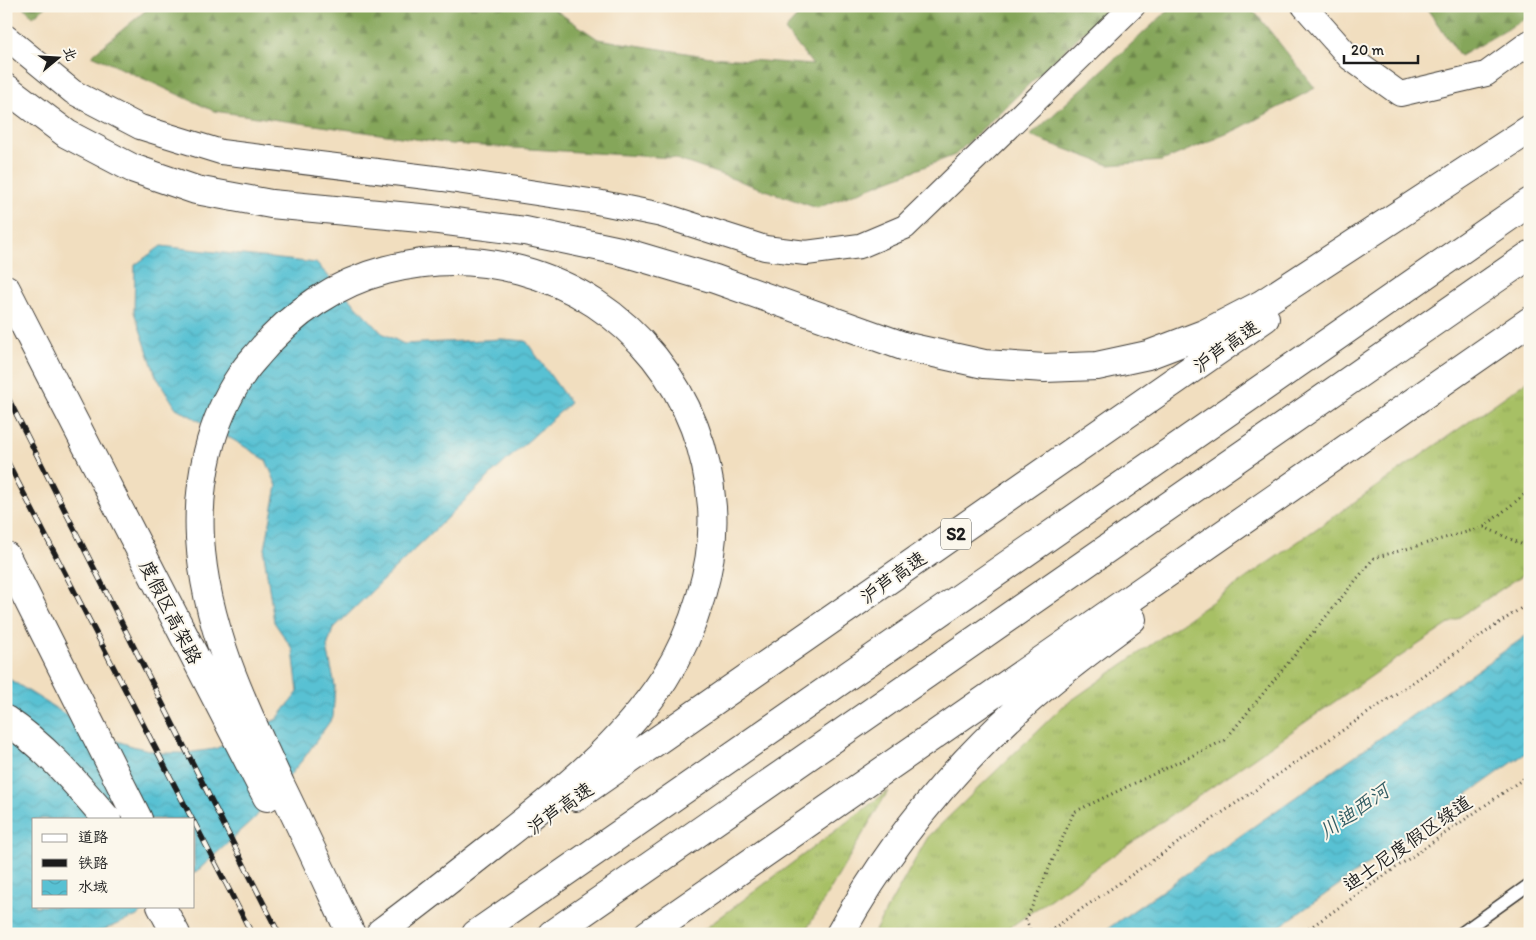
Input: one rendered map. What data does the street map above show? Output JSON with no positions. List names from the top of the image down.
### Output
{
  "streets": {
    "highway": ["沪芦高速", "S2", "度假区高架路"],
    "path": ["迪士尼度假区绿道"]
  },
  "water": ["川迪西河"],
  "legend": ["道路", "铁路", "水域"],
  "scale_bar": "20 m",
  "north": "right"
}
